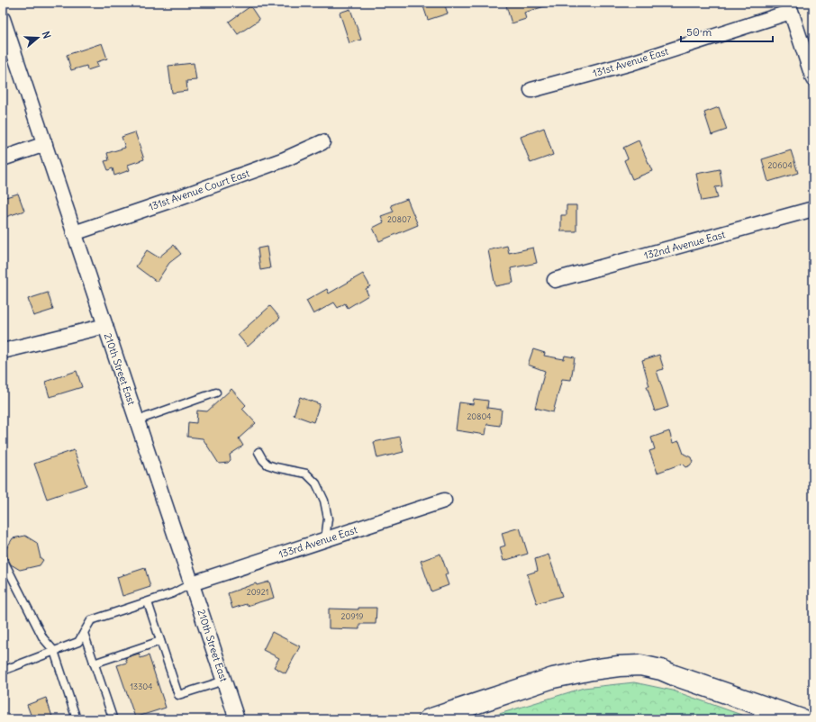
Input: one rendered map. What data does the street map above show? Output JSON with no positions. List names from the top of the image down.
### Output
{
  "streets": {
    "street": [
      "131st Avenue East",
      "131st Avenue Court East",
      "132nd Avenue East",
      "210th Street East",
      "133rd Avenue East"
    ]
  },
  "crossings": [
    ["131st Avenue Court East", "210th Street East"],
    ["210th Street East", "133rd Avenue East"]
  ],
  "house_numbers": [
    "20604",
    "20807",
    "20804",
    "20921",
    "20919",
    "13304"
  ],
  "scale_bar": "50 m",
  "north": "right"
}
